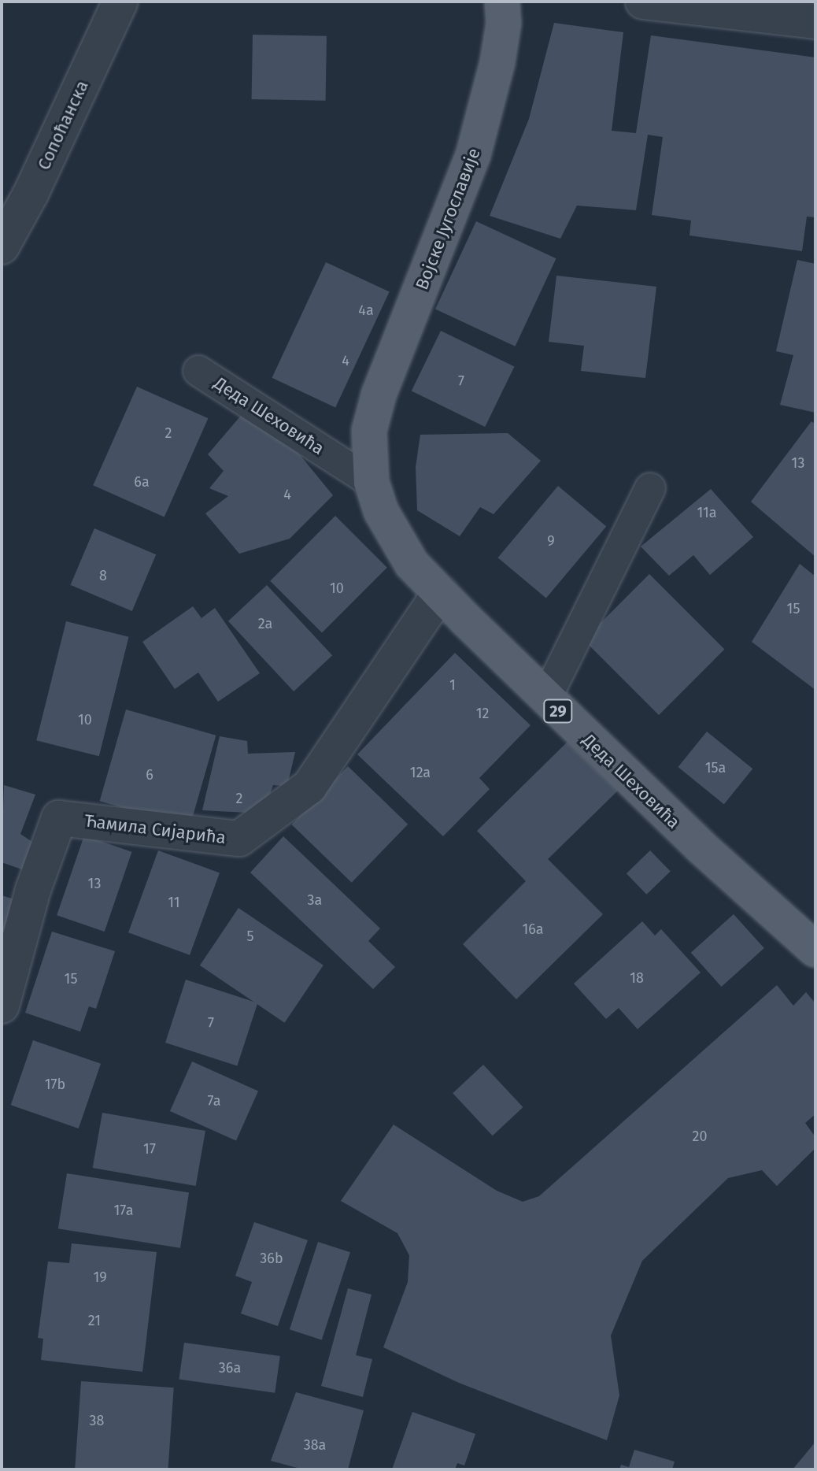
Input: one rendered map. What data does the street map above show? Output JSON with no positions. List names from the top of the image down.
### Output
{
  "streets": {
    "main road": ["Војске Југославије", "Деда Шеховића", "29"],
    "street": ["Сопоћанска", "Ћамила Сијарића"]
  },
  "crossings": [
    ["Војске Југославије", "Деда Шеховића"],
    ["Деда Шеховића", "Ћамила Сијарића"]
  ],
  "house_numbers": [
    "4a",
    "4",
    "7",
    "2",
    "13",
    "6a",
    "4",
    "11a",
    "9",
    "8",
    "10",
    "15",
    "2a",
    "1",
    "12",
    "10",
    "15a",
    "12a",
    "6",
    "2",
    "13",
    "3a",
    "11",
    "16a",
    "5",
    "18",
    "15",
    "7",
    "17b",
    "7a",
    "20",
    "17",
    "17a",
    "36b",
    "19",
    "21",
    "36a",
    "38",
    "38a"
  ]
}
